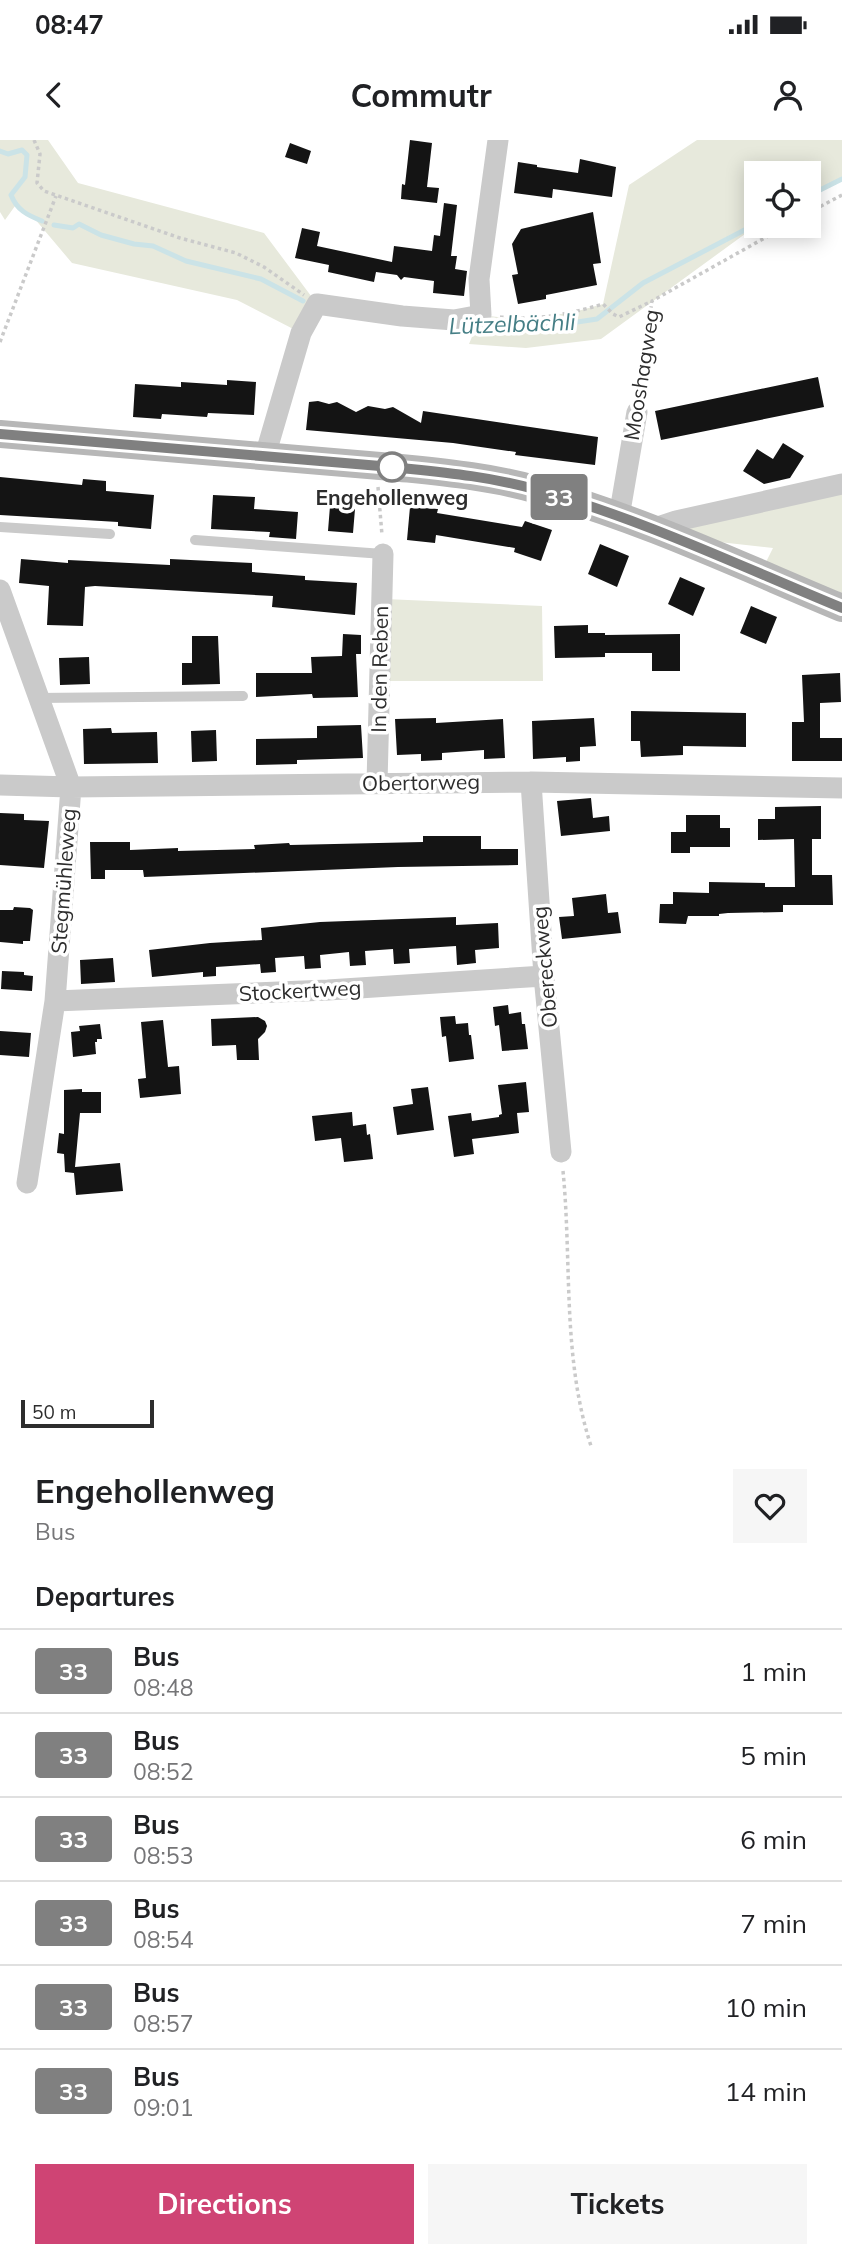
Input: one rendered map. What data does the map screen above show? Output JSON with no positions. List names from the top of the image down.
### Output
{
  "streets": {
    "street": [
      "Mooshagweg",
      "In den Reben",
      "Obertorweg",
      "Stegmühleweg",
      "Obereckweg",
      "Stockertweg"
    ]
  },
  "crossings": [
    ["In den Reben", "Obertorweg"],
    ["Obertorweg", "Stegmühleweg"],
    ["Obertorweg", "Obereckweg"],
    ["Stegmühleweg", "Stockertweg"],
    ["Obereckweg", "Stockertweg"]
  ],
  "water": ["Lützelbächli"],
  "places": ["Engehollenweg"],
  "lines": ["bus line 33"],
  "scale_bar": "50 m",
  "page": {
    "status": "08:47",
    "header": "Commutr",
    "on_map": "33",
    "scale": "50 m",
    "heading": [
      ["Engehollenweg", "Bus"],
      "Departures"
    ],
    "list": [
      {
        "mark": "33",
        "name": "Bus",
        "note": "08:48",
        "value": "1 min"
      },
      {
        "mark": "33",
        "name": "Bus",
        "note": "08:52",
        "value": "5 min"
      },
      {
        "mark": "33",
        "name": "Bus",
        "note": "08:53",
        "value": "6 min"
      },
      {
        "mark": "33",
        "name": "Bus",
        "note": "08:54",
        "value": "7 min"
      },
      {
        "mark": "33",
        "name": "Bus",
        "note": "08:57",
        "value": "10 min"
      },
      {
        "mark": "33",
        "name": "Bus",
        "note": "09:01",
        "value": "14 min"
      }
    ],
    "buttons": ["Directions", "Tickets"]
  }
}
